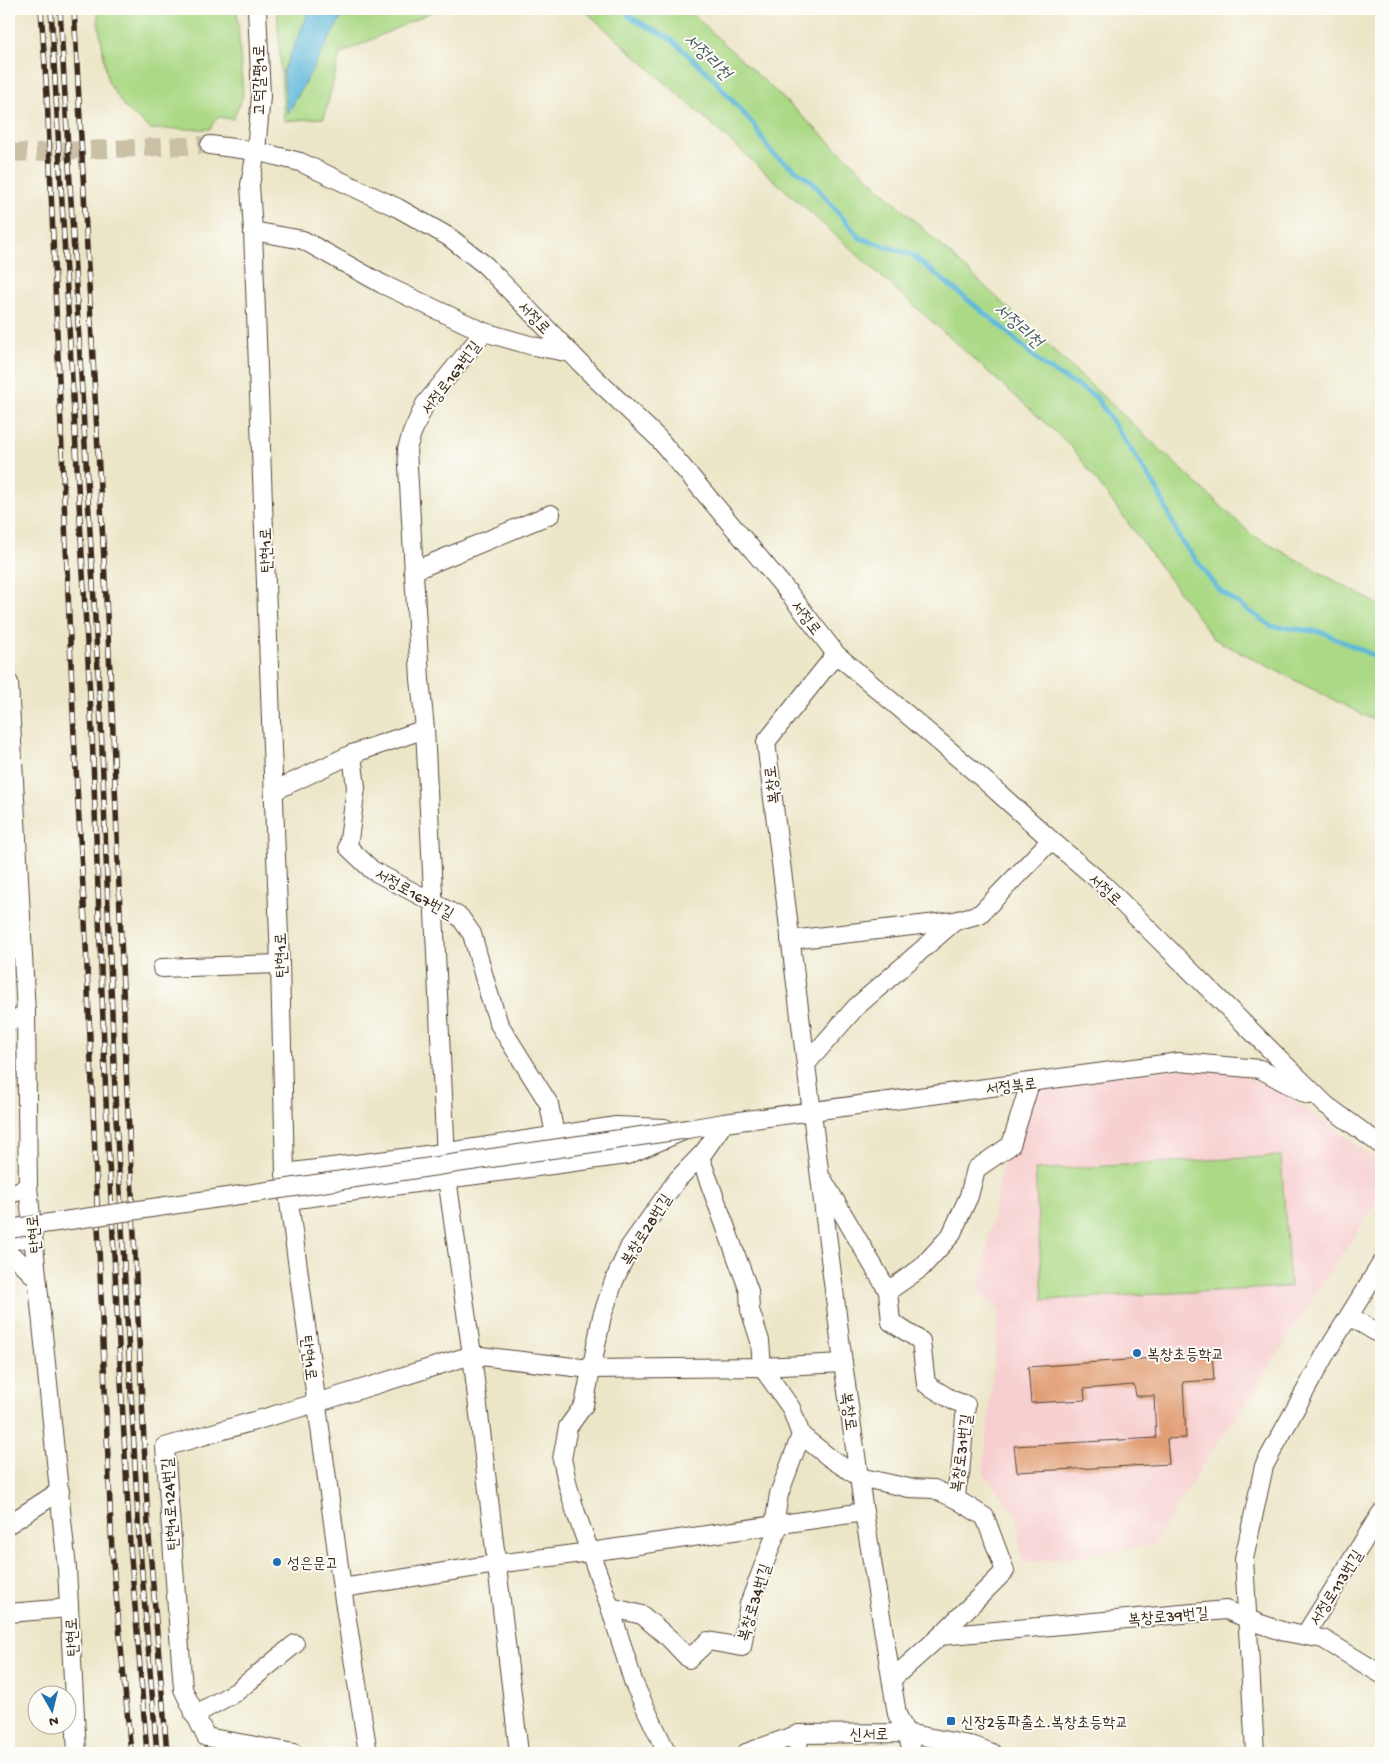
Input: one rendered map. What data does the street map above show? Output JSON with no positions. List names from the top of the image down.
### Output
{
  "streets": {
    "street": [
      "고덕갈평1로",
      "서정로",
      "서정로167번길",
      "탄현1로",
      "복창로",
      "서정북로",
      "복창로28번길",
      "탄현로",
      "복창로31번길",
      "탄현1로124번길",
      "서정로113번길",
      "복창로34번길",
      "복창로39번길",
      "신서로"
    ]
  },
  "crossings": [
    ["고덕갈평1로", "서정로"],
    ["고덕갈평1로", "탄현1로"],
    ["서정로", "서정로167번길"],
    ["서정로", "탄현1로"],
    ["서정로", "복창로"],
    ["서정로", "서정북로"],
    ["서정로167번길", "탄현1로"],
    ["탄현1로", "탄현1로124번길"],
    ["복창로", "서정북로"],
    ["복창로", "복창로31번길"],
    ["복창로", "신서로"],
    ["서정북로", "복창로28번길"],
    ["서정로113번길", "복창로39번길"]
  ],
  "water": ["서정리천"],
  "places": {
    "other": ["복창초등학교", "성은문고"],
    "transit": ["신장2동파출소.복창초등학교"]
  },
  "north": "bottom"
}
